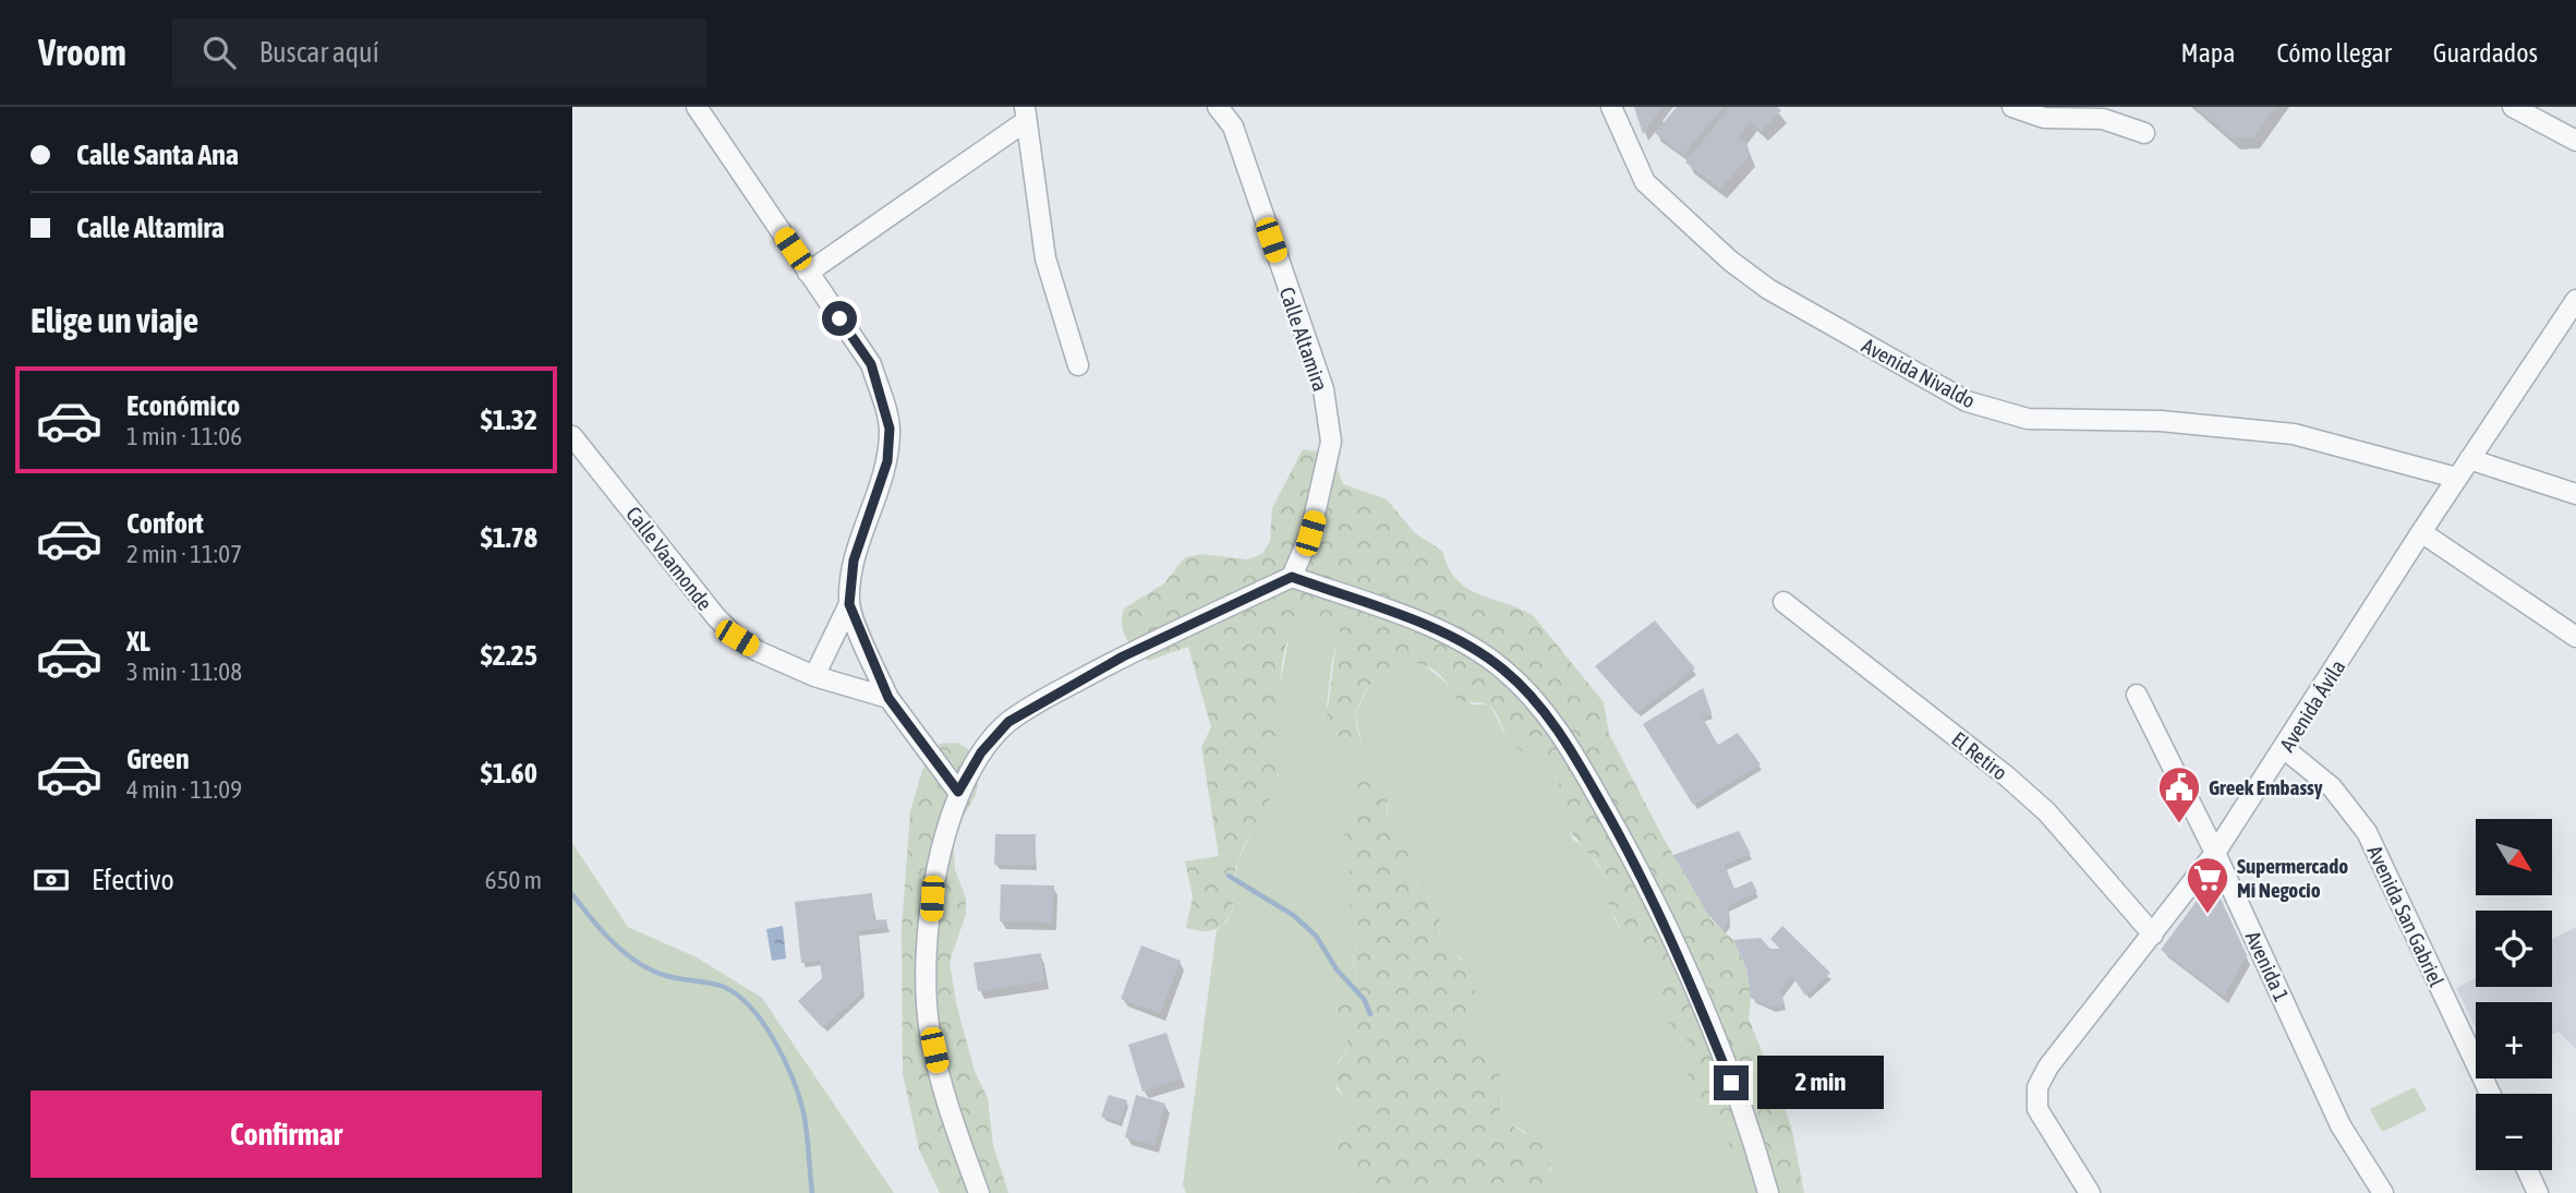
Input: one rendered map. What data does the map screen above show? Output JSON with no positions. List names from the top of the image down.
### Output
{
  "streets": {
    "street": [
      "Calle Altamira",
      "Avenida Nivaldo",
      "Calle Vaamonde",
      "Avenida Ávila",
      "El Retiro",
      "Avenida San Gabriel",
      "Avenida 1"
    ]
  },
  "crossings": [
    ["Avenida Nivaldo", "Avenida Ávila"],
    ["Avenida Ávila", "El Retiro"],
    ["Avenida Ávila", "Avenida San Gabriel"],
    ["Avenida Ávila", "Avenida 1"]
  ],
  "places": {
    "public building": ["Greek Embassy"],
    "supermarket": ["Supermercado Mi Negocio"]
  },
  "north": "bottom right",
  "page": {
    "header": "Vroom",
    "search": "Buscar aquí",
    "nav": ["Mapa", "Cómo llegar", "Guardados"],
    "banner": ["Calle Santa Ana", "Calle Altamira"],
    "heading": "Elige un viaje",
    "list": [
      {
        "name": "Económico",
        "note": "1 min · 11:06",
        "value": "$1.32"
      },
      {
        "name": "Confort",
        "note": "2 min · 11:07",
        "value": "$1.78"
      },
      {
        "name": "XL",
        "note": "3 min · 11:08",
        "value": "$2.25"
      },
      {
        "name": "Green",
        "note": "4 min · 11:09",
        "value": "$1.60"
      }
    ],
    "map_buttons": ["+", "−"],
    "pay": ["Efectivo", "650 m"],
    "bubble": "2 min",
    "buttons": "Confirmar"
  }
}
